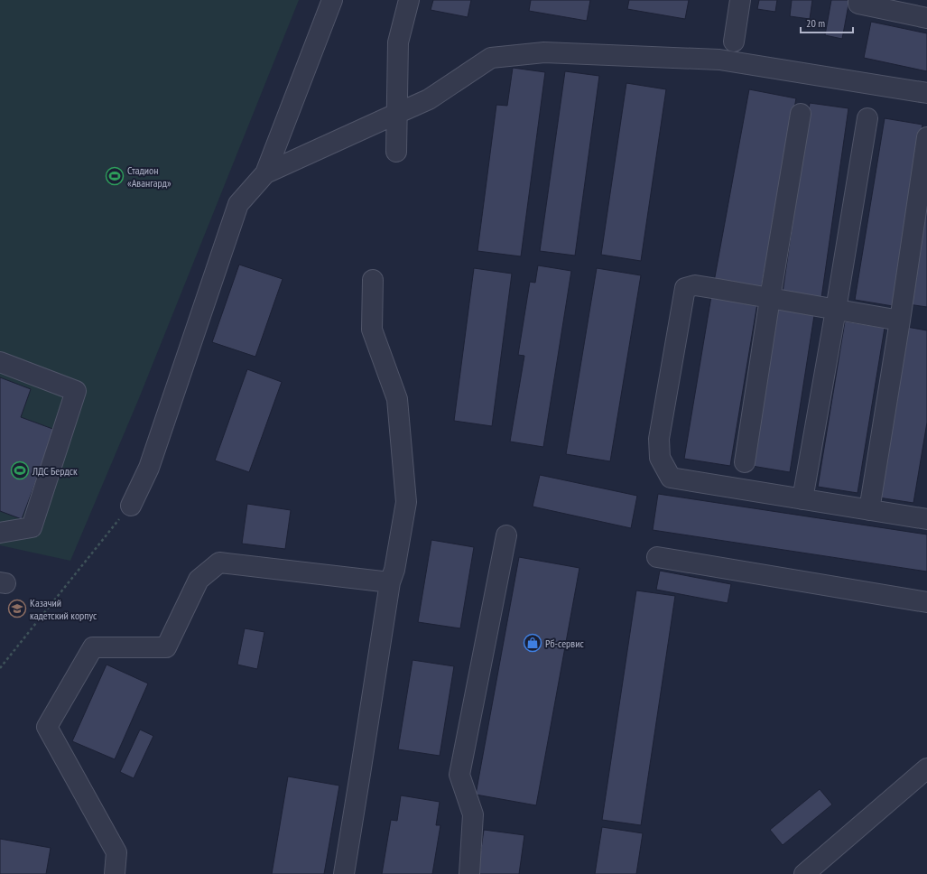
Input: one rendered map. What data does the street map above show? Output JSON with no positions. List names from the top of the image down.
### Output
{
  "places": {
    "sports": ["Стадион «Авангард»", "ЛДС Бердск"],
    "school or university": ["Казачий кадетский корпус"],
    "shop": ["Рб-сервис"]
  },
  "scale_bar": "20 m"
}
